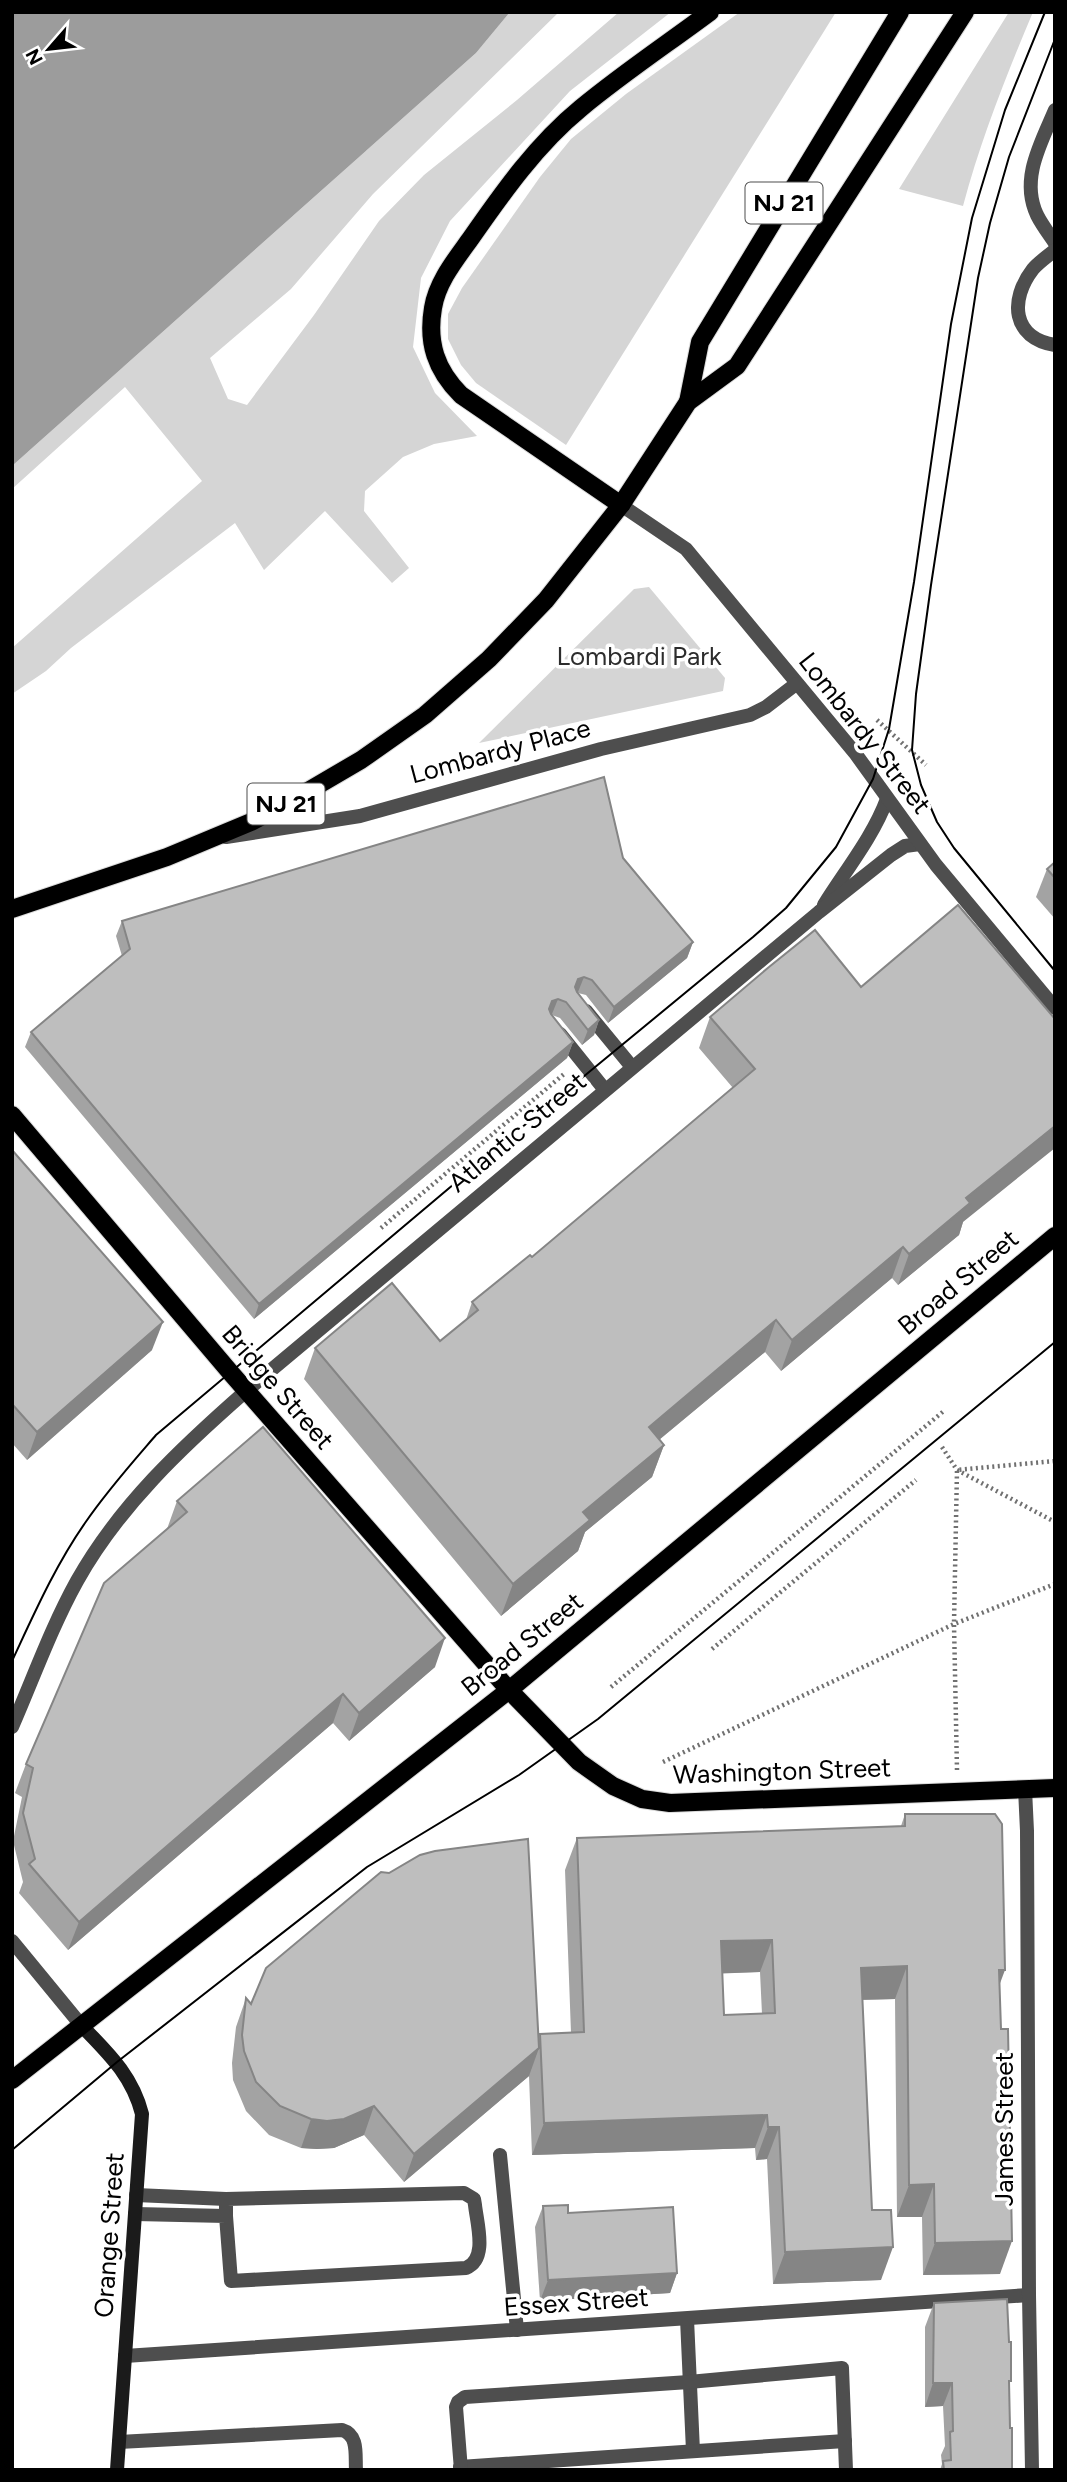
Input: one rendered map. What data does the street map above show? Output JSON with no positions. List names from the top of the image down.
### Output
{
  "streets": {
    "main road": [
      "NJ 21",
      "Broad Street",
      "Bridge Street",
      "Washington Street",
      "Orange Street"
    ],
    "street": [
      "Lombardy Street",
      "Lombardy Place",
      "Atlantic Street",
      "James Street",
      "Essex Street"
    ]
  },
  "crossings": [
    ["NJ 21", "Lombardy Street"],
    ["NJ 21", "Lombardy Place"],
    ["Lombardy Street", "Lombardy Place"],
    ["Lombardy Street", "Atlantic Street"],
    ["Atlantic Street", "Bridge Street"],
    ["Broad Street", "Bridge Street"],
    ["Broad Street", "Washington Street"],
    ["Broad Street", "Orange Street"],
    ["Bridge Street", "Washington Street"],
    ["Washington Street", "James Street"],
    ["James Street", "Essex Street"],
    ["Orange Street", "Essex Street"]
  ],
  "parks": ["Lombardi Park"],
  "north": "bottom left"
}
